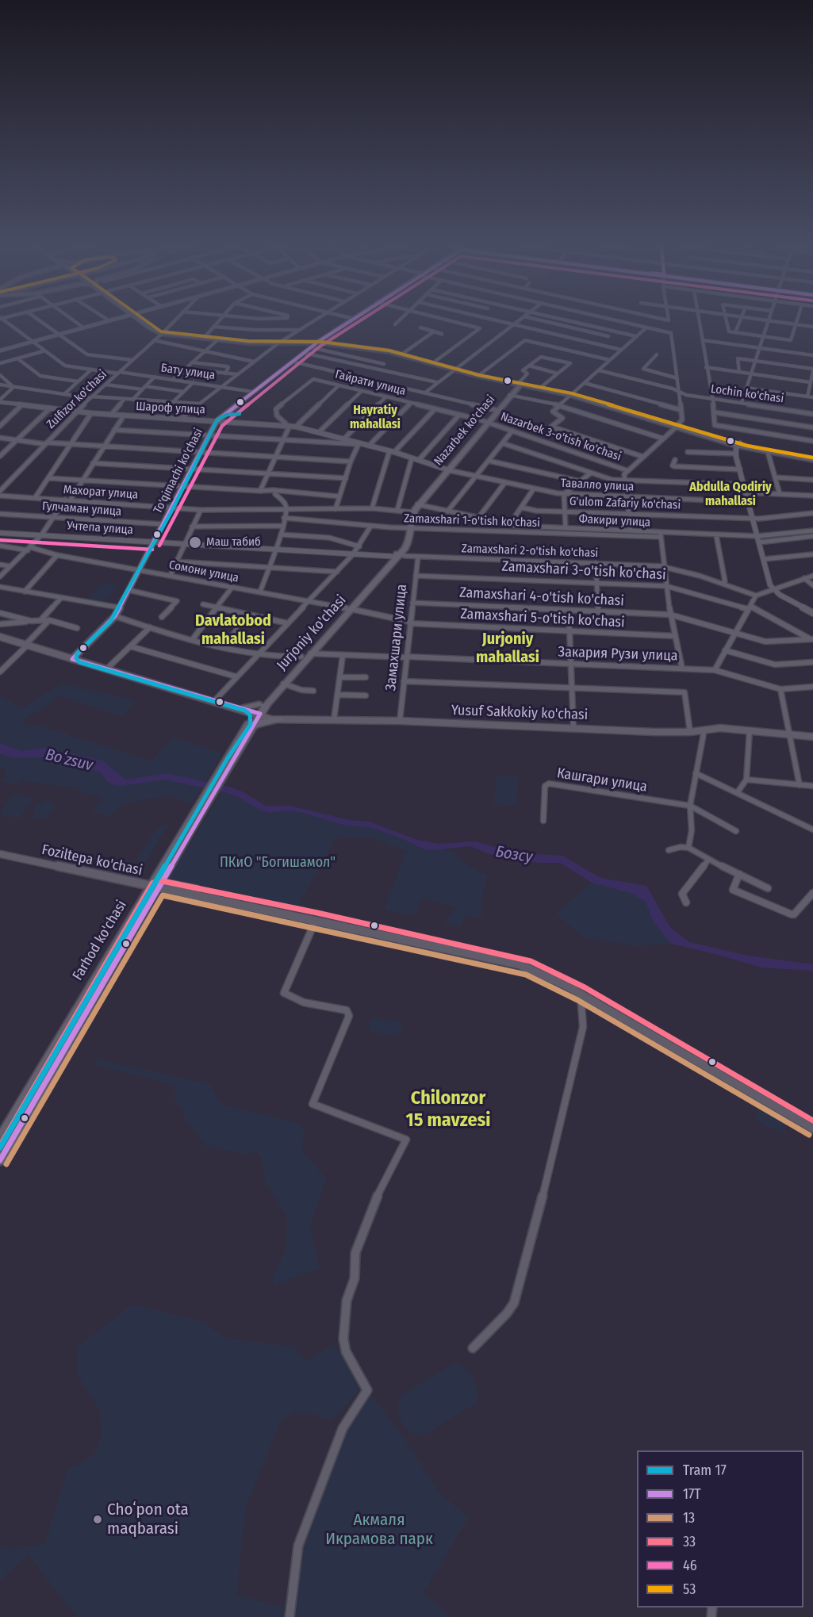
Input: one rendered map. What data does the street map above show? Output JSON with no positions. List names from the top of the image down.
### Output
{
  "streets": {
    "main road": [
      "Nazarbek ko'chasi",
      "To'qimachi ko'chasi",
      "Jurjoniy ko'chasi",
      "Yusuf Sakkokiy ko'chasi",
      "Foziltepa ko'chasi",
      "Farhod ko'chasi"
    ],
    "street": [
      "Бату улица",
      "Гайрати улица",
      "Lochin ko'chasi",
      "Zulfizor ko'chasi",
      "Шароф улица",
      "Nazarbek 3-o'tish ko'chasi",
      "Тавалло улица",
      "Махорат улица",
      "G'ulom Zafariy ko'chasi",
      "Гулчаман улица",
      "Zamaxshari 1-o'tish ko'chasi",
      "Факири улица",
      "Учтепа улица",
      "Zamaxshari 2-o'tish ko'chasi",
      "Zamaxshari 3-o'tish ko'chasi",
      "Сомони улица",
      "Zamaxshari 4-o'tish ko'chasi",
      "Zamaxshari 5-o'tish ko'chasi",
      "Замахшари улица",
      "Закария Рузи улица",
      "Кашгари улица"
    ]
  },
  "crossings": [
    ["Бату улица", "Zulfizor ko'chasi"],
    ["Бату улица", "To'qimachi ko'chasi"],
    ["Гайрати улица", "Шароф улица"],
    ["Гайрати улица", "Nazarbek ko'chasi"],
    ["Гайрати улица", "Nazarbek 3-o'tish ko'chasi"],
    ["Zulfizor ko'chasi", "Шароф улица"],
    ["Шароф улица", "Nazarbek ko'chasi"],
    ["Шароф улица", "To'qimachi ko'chasi"],
    ["Шароф улица", "Тавалло улица"],
    ["Nazarbek ko'chasi", "Nazarbek 3-o'tish ko'chasi"],
    ["Nazarbek ko'chasi", "Тавалло улица"],
    ["Nazarbek ko'chasi", "Махорат улица"],
    ["Nazarbek ko'chasi", "Zamaxshari 1-o'tish ko'chasi"],
    ["Nazarbek ko'chasi", "Факири улица"],
    ["Nazarbek ko'chasi", "Jurjoniy ko'chasi"],
    ["To'qimachi ko'chasi", "Махорат улица"],
    ["To'qimachi ko'chasi", "Гулчаман улица"],
    ["To'qimachi ko'chasi", "Учтепа улица"],
    ["To'qimachi ko'chasi", "Сомони улица"],
    ["Zamaxshari 1-o'tish ko'chasi", "Факири улица"],
    ["Zamaxshari 1-o'tish ko'chasi", "Jurjoniy ko'chasi"],
    ["Учтепа улица", "Zamaxshari 2-o'tish ko'chasi"],
    ["Учтепа улица", "Jurjoniy ko'chasi"],
    ["Zamaxshari 2-o'tish ko'chasi", "Jurjoniy ko'chasi"],
    ["Zamaxshari 2-o'tish ko'chasi", "Замахшари улица"],
    ["Zamaxshari 3-o'tish ko'chasi", "Замахшари улица"],
    ["Сомони улица", "Zamaxshari 5-o'tish ko'chasi"],
    ["Сомони улица", "Jurjoniy ko'chasi"],
    ["Zamaxshari 4-o'tish ko'chasi", "Замахшари улица"],
    ["Zamaxshari 5-o'tish ko'chasi", "Jurjoniy ko'chasi"],
    ["Zamaxshari 5-o'tish ko'chasi", "Замахшари улица"],
    ["Jurjoniy ko'chasi", "Закария Рузи улица"],
    ["Jurjoniy ko'chasi", "Yusuf Sakkokiy ko'chasi"],
    ["Jurjoniy ko'chasi", "Farhod ko'chasi"],
    ["Замахшари улица", "Закария Рузи улица"],
    ["Замахшари улица", "Yusuf Sakkokiy ko'chasi"],
    ["Foziltepa ko'chasi", "Farhod ko'chasi"]
  ],
  "districts": [
    "Hayratiy mahallasi",
    "Abdulla Qodiriy mahallasi",
    "Davlatobod mahallasi",
    "Jurjoniy mahallasi",
    "Chilonzor 15 mavzesi"
  ],
  "water": ["Boʻzsuv", "Бозсу"],
  "parks": ["ПКиО \"Богишамол\"", "Акмаля Икрамова парк"],
  "places": ["Маш табиб", "Choʻpon ota maqbarasi"],
  "lines": [
    "transit line 17T",
    "transit line 46",
    "transit line 53",
    "tram line 17",
    "transit line 33",
    "transit line 13"
  ],
  "legend": [
    "Tram 17",
    "17T",
    "13",
    "33",
    "46",
    "53"
  ]
}
